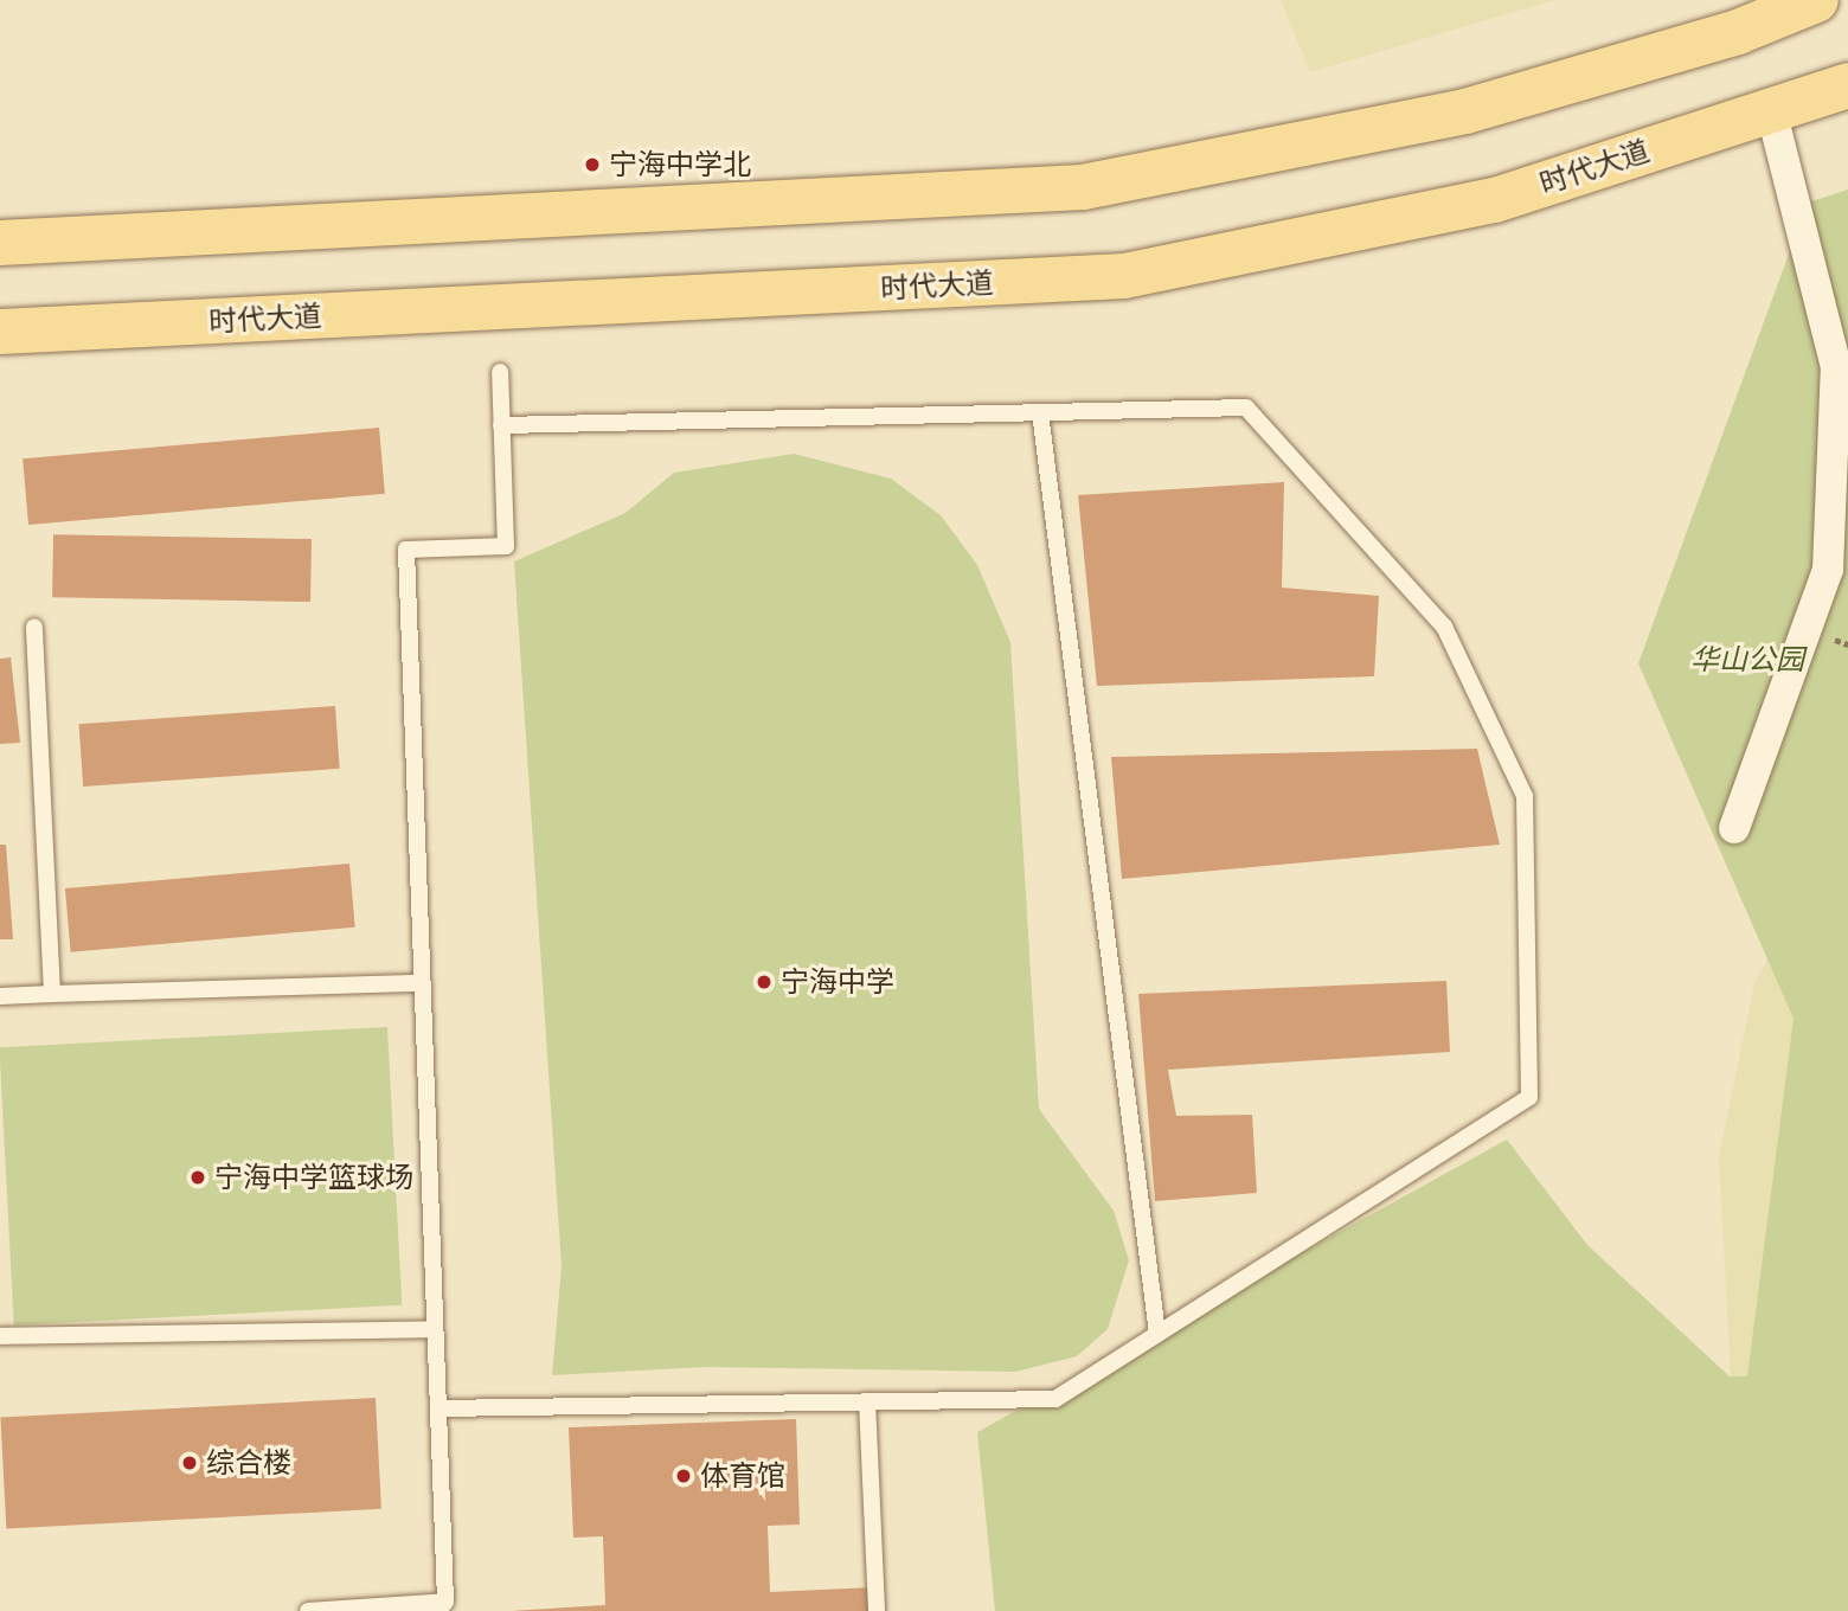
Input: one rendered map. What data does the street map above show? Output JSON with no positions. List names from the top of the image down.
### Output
{
  "streets": {
    "main road": ["时代大道"]
  },
  "parks": ["华山公园"],
  "places": [
    "宁海中学北",
    "宁海中学",
    "宁海中学篮球场",
    "综合楼",
    "体育馆"
  ]
}
